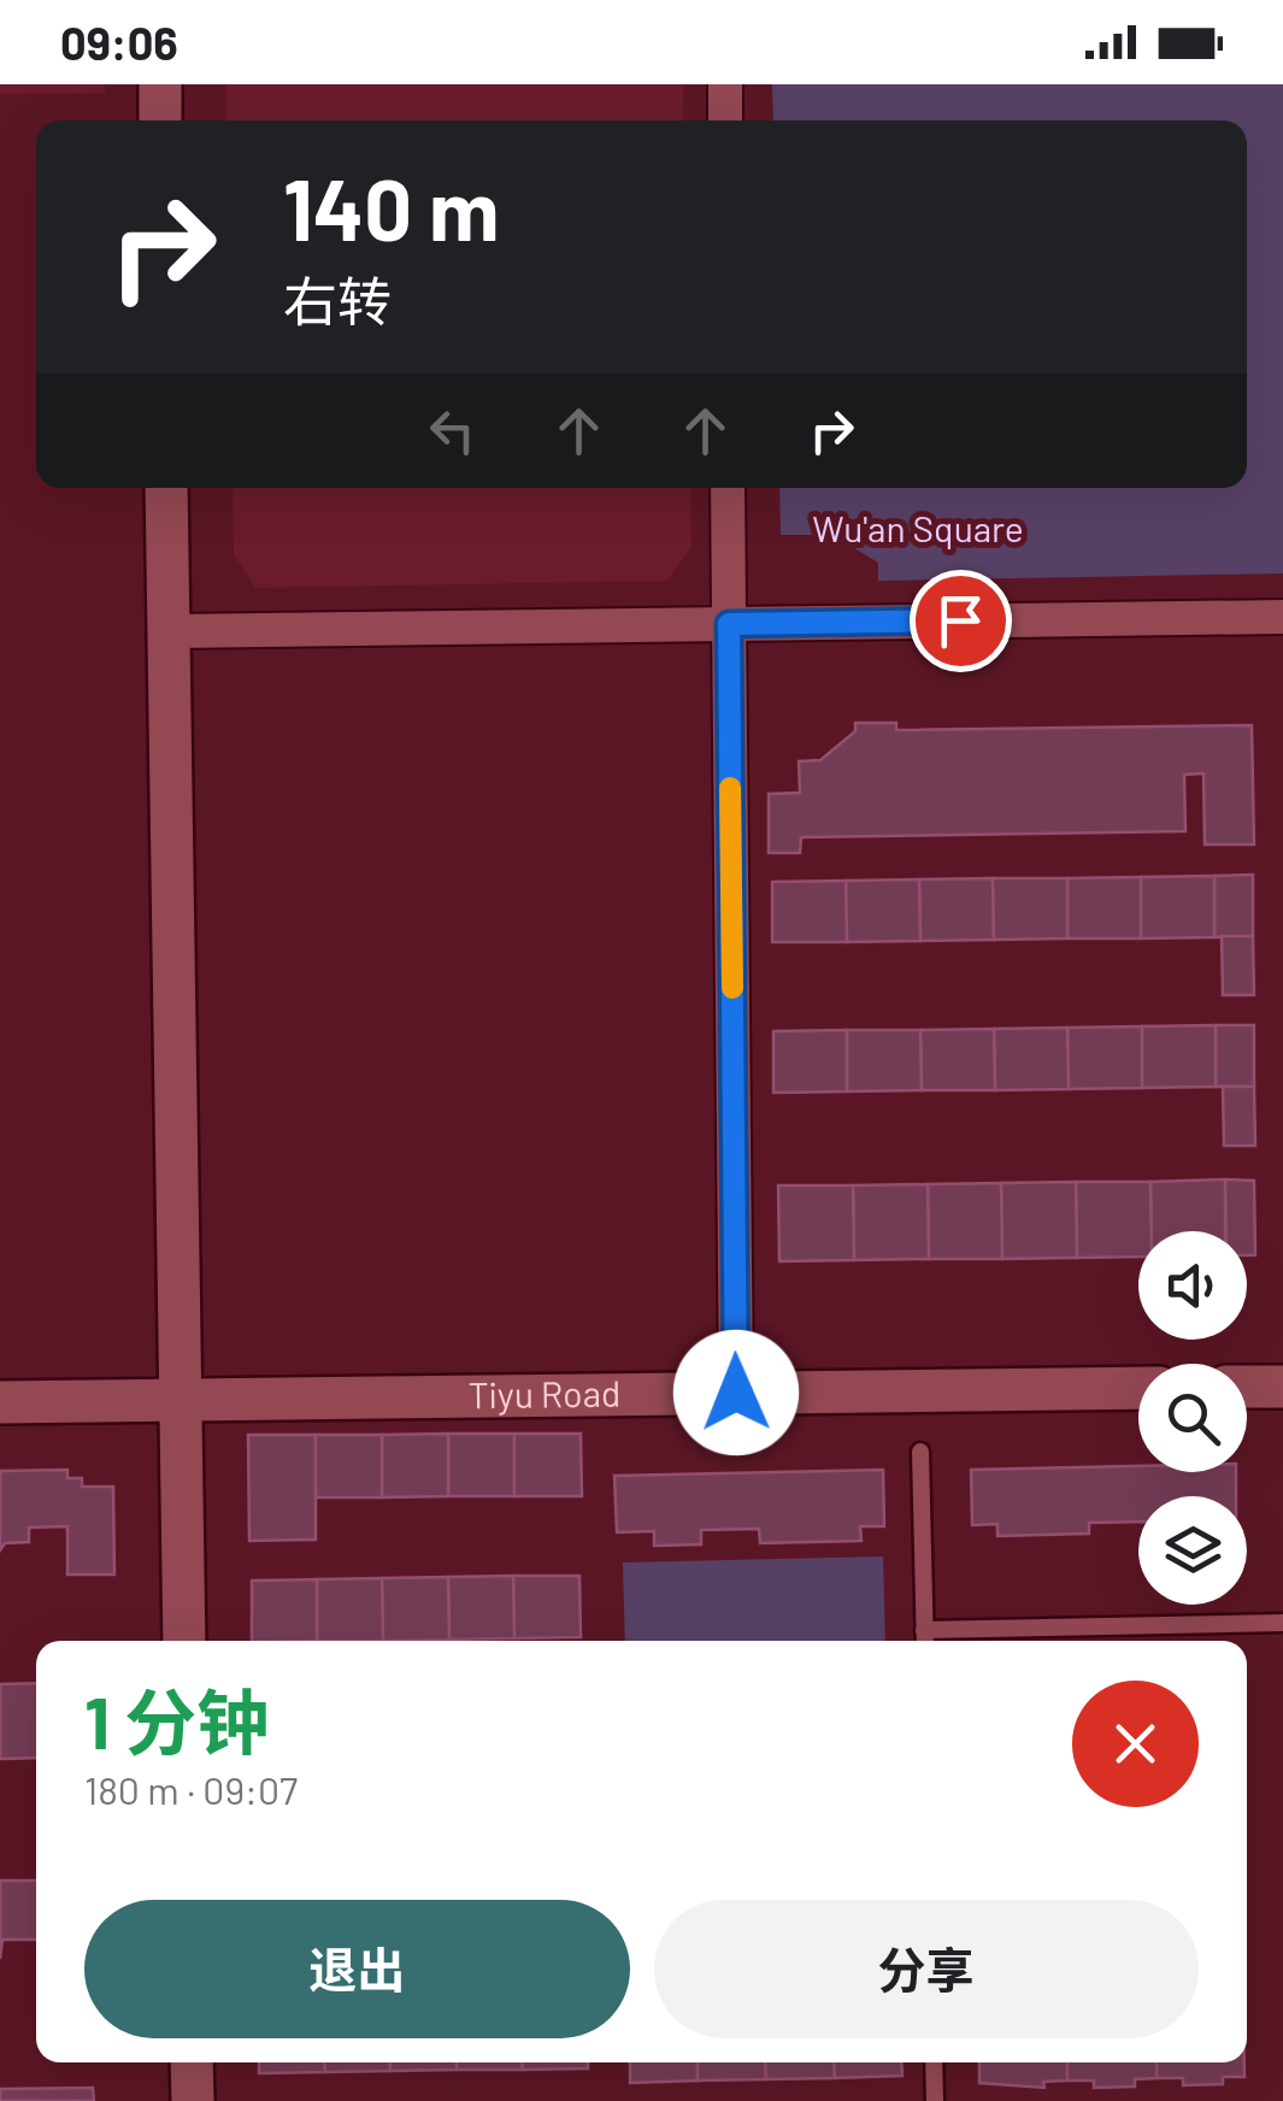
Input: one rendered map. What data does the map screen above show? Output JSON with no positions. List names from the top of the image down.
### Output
{
  "streets": {
    "street": ["Tiyu Road"]
  },
  "parks": ["Wu'an Square"],
  "page": {
    "status": "09:06",
    "turn": ["140 m", "右转"],
    "heading": ["1 分钟", "180 m · 09:07"],
    "buttons": ["退出", "分享"]
  }
}
